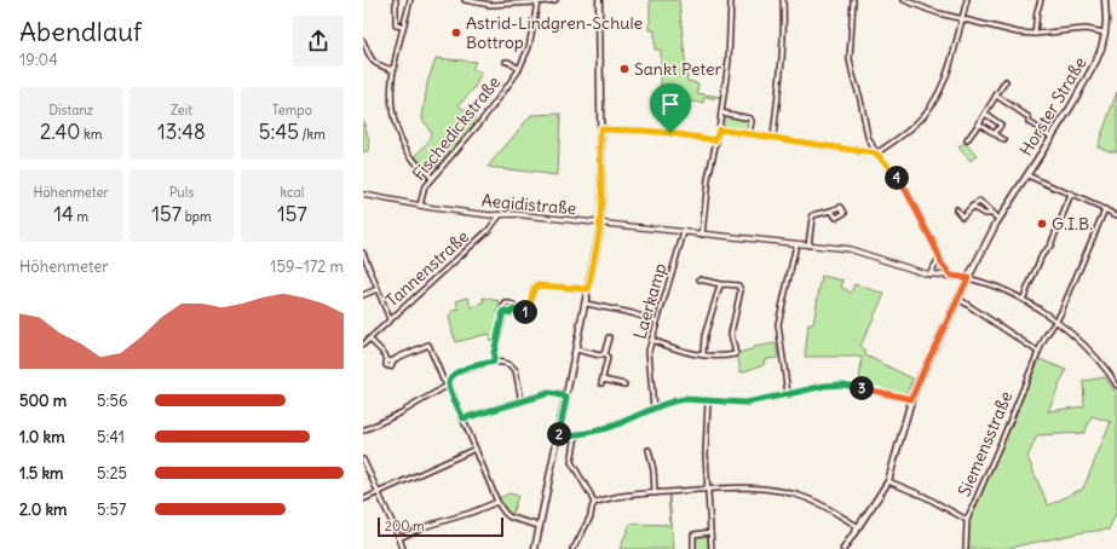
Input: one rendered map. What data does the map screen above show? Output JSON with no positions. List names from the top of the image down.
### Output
{
  "streets": {
    "main road": ["Horster Straße"],
    "street": [
      "Fischedickstraße",
      "Aegidistraße",
      "Tannenstraße",
      "Laerkamp",
      "Siemensstraße"
    ]
  },
  "crossings": [
    ["Horster Straße", "Aegidistraße"],
    ["Fischedickstraße", "Aegidistraße"],
    ["Aegidistraße", "Tannenstraße"],
    ["Aegidistraße", "Laerkamp"]
  ],
  "places": ["Astrid-Lindgren-Schule Bottrop", "Sankt Peter", "G.I.B."],
  "scale_bar": "200 m",
  "page": {
    "heading": ["Abendlauf", "19:04"],
    "stats": [
      ["Distanz", "2.40 km"],
      ["Zeit", "13:48"],
      ["Tempo", "5:45 /km"],
      ["Höhenmeter", "14 m"],
      ["Puls", "157 bpm"],
      ["kcal", "157"]
    ],
    "pins": [
      "4",
      "1",
      "3",
      "2"
    ],
    "chart": ["Höhenmeter", "159–172 m"],
    "list": [
      {
        "name": "500 m",
        "note": "5:56"
      },
      {
        "name": "1.0 km",
        "note": "5:41"
      },
      {
        "name": "1.5 km",
        "note": "5:25"
      },
      {
        "name": "2.0 km",
        "note": "5:57"
      }
    ],
    "scale": "200 m"
  }
}
